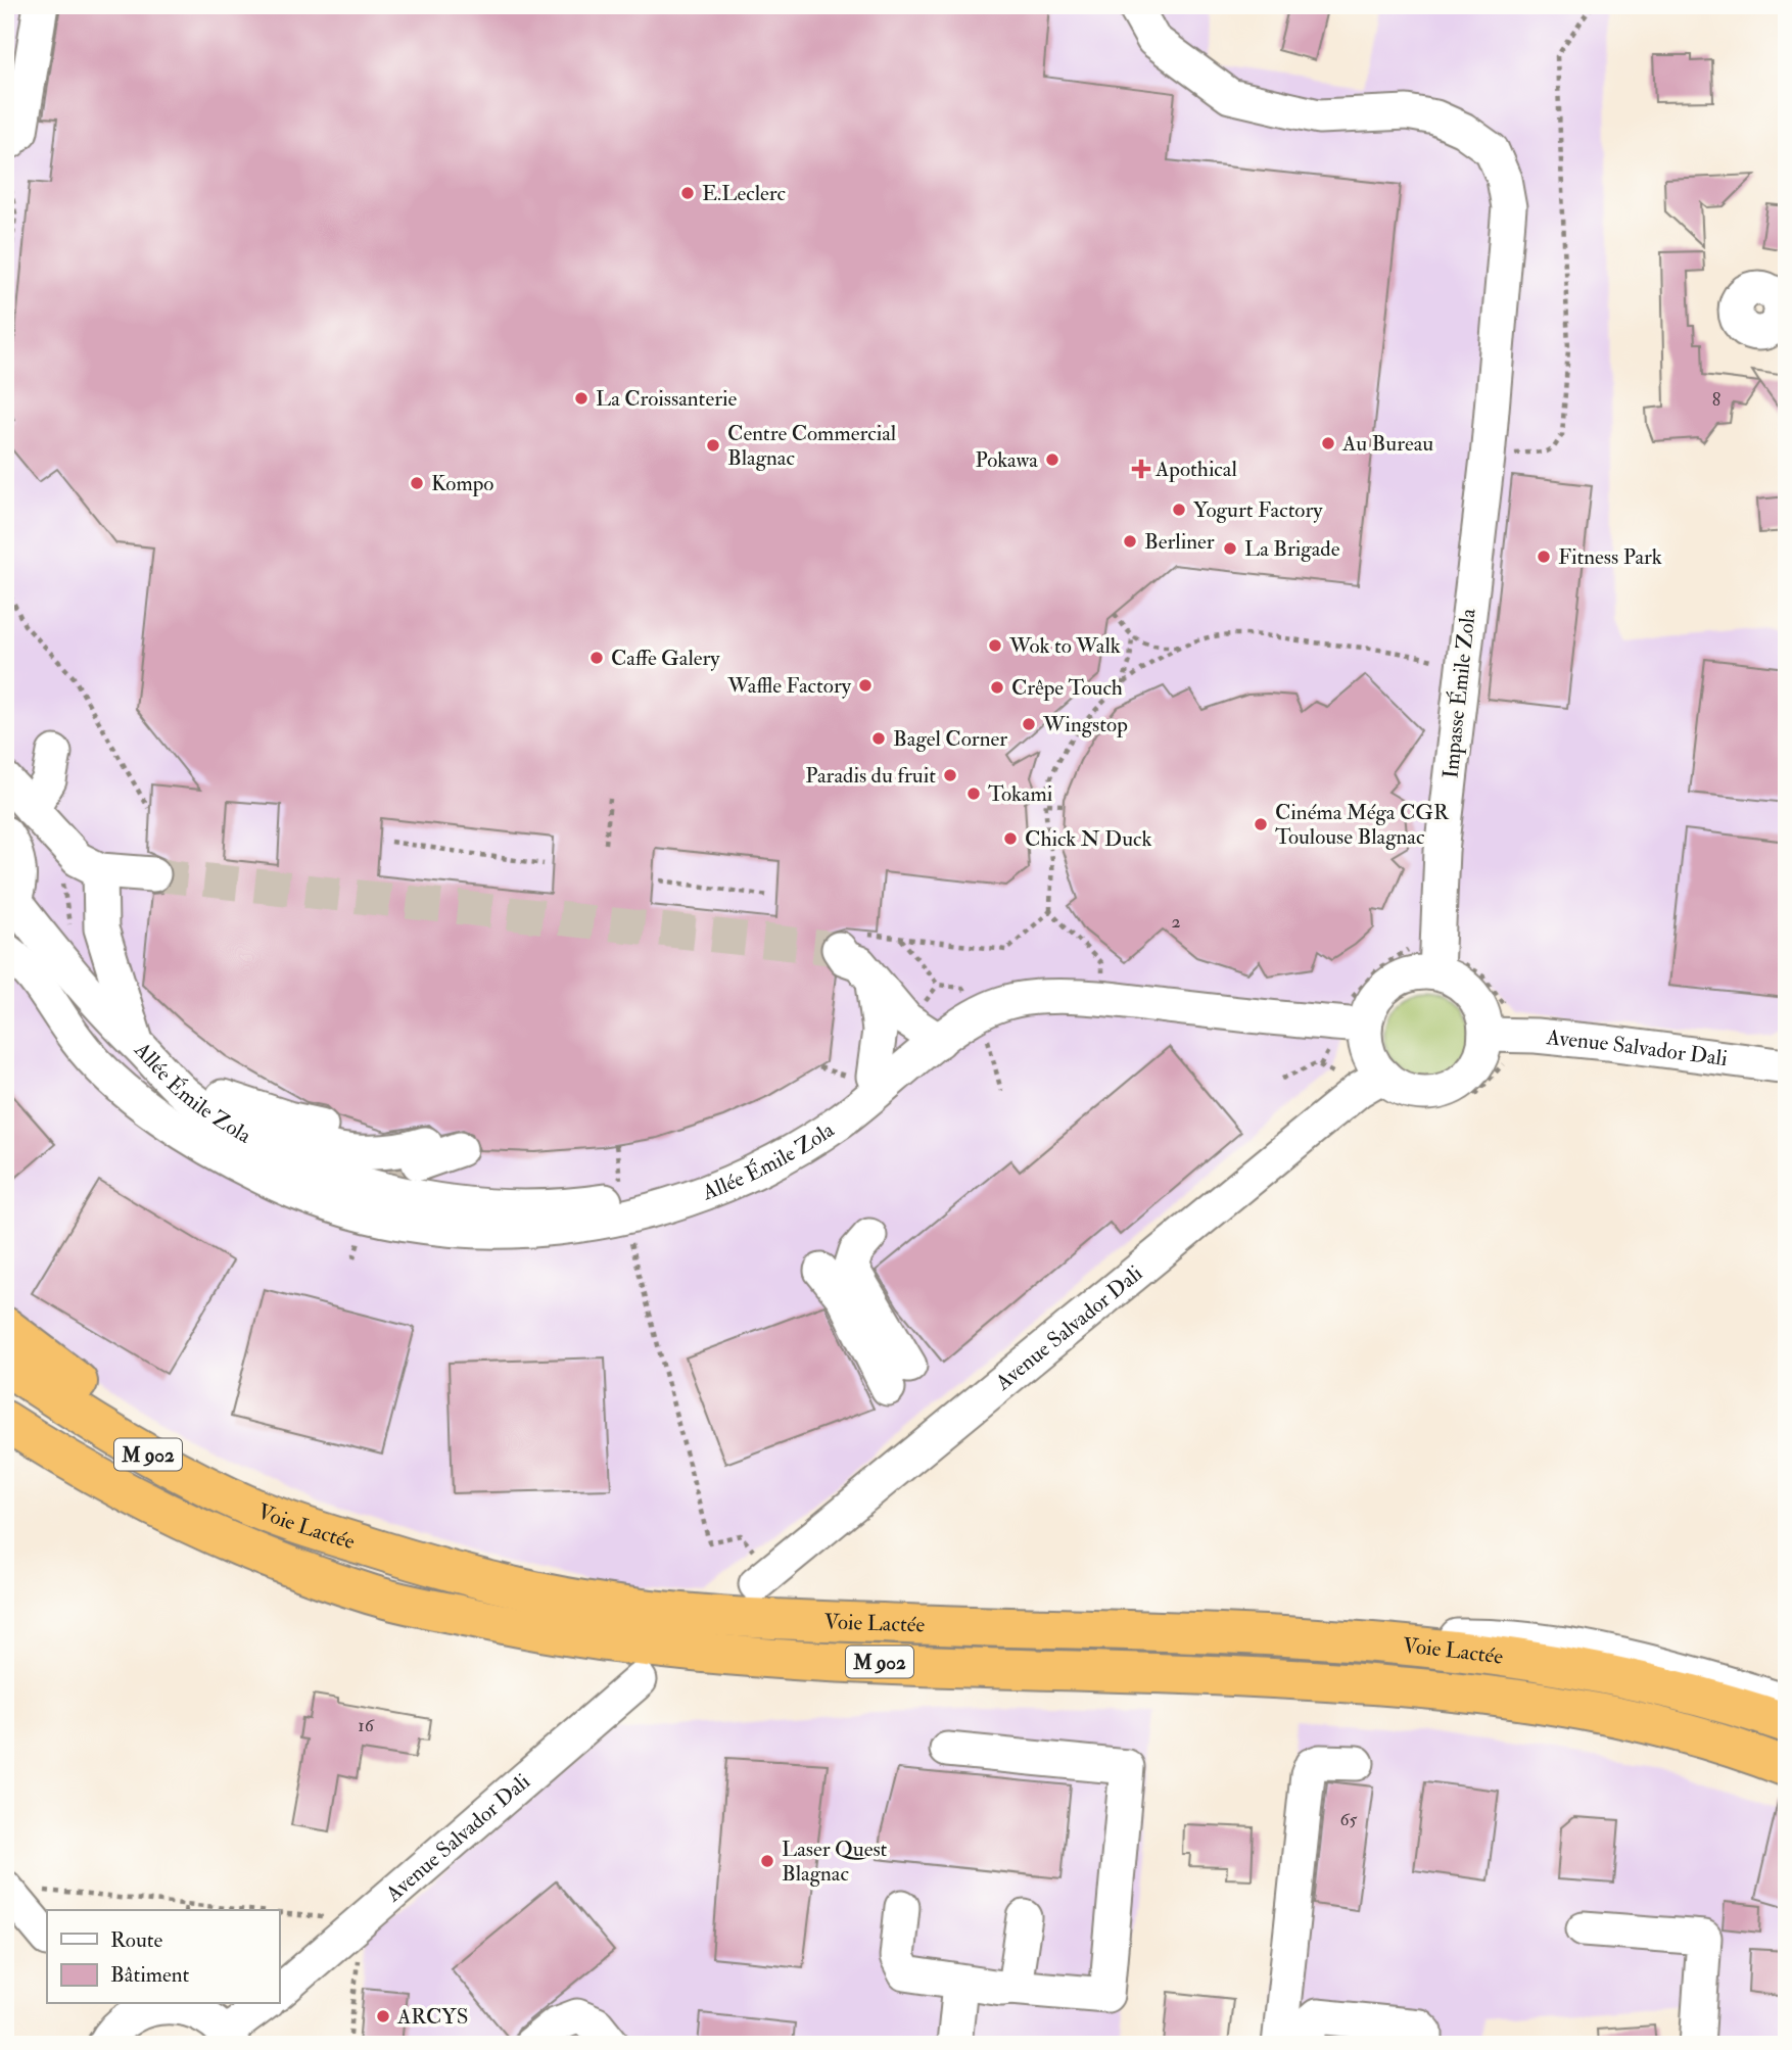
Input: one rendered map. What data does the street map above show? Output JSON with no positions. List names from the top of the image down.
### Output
{
  "streets": {
    "highway": ["M 902", "Voie Lactée"],
    "street": ["Impasse Émile Zola", "Avenue Salvador Dali", "Allée Émile Zola"]
  },
  "crossings": [
    ["Impasse Émile Zola", "Avenue Salvador Dali"],
    ["Impasse Émile Zola", "Allée Émile Zola"],
    ["Avenue Salvador Dali", "Allée Émile Zola"]
  ],
  "places": {
    "other": [
      "E.Leclerc",
      "La Croissanterie",
      "Au Bureau",
      "Centre Commercial Blagnac",
      "Pokawa",
      "Kompo",
      "Yogurt Factory",
      "Berliner",
      "La Brigade",
      "Fitness Park",
      "Wok to Walk",
      "Caffe Galery",
      "Waffle Factory",
      "Crêpe Touch",
      "Wingstop",
      "Bagel Corner",
      "Paradis du fruit",
      "Tokami",
      "Cinéma Méga CGR Toulouse Blagnac",
      "Chick N Duck",
      "Laser Quest Blagnac",
      "ARCYS"
    ],
    "health": ["Apothical"]
  },
  "house_numbers": [
    "8",
    "2",
    "16",
    "65"
  ],
  "legend": ["Route", "Bâtiment"]
}
